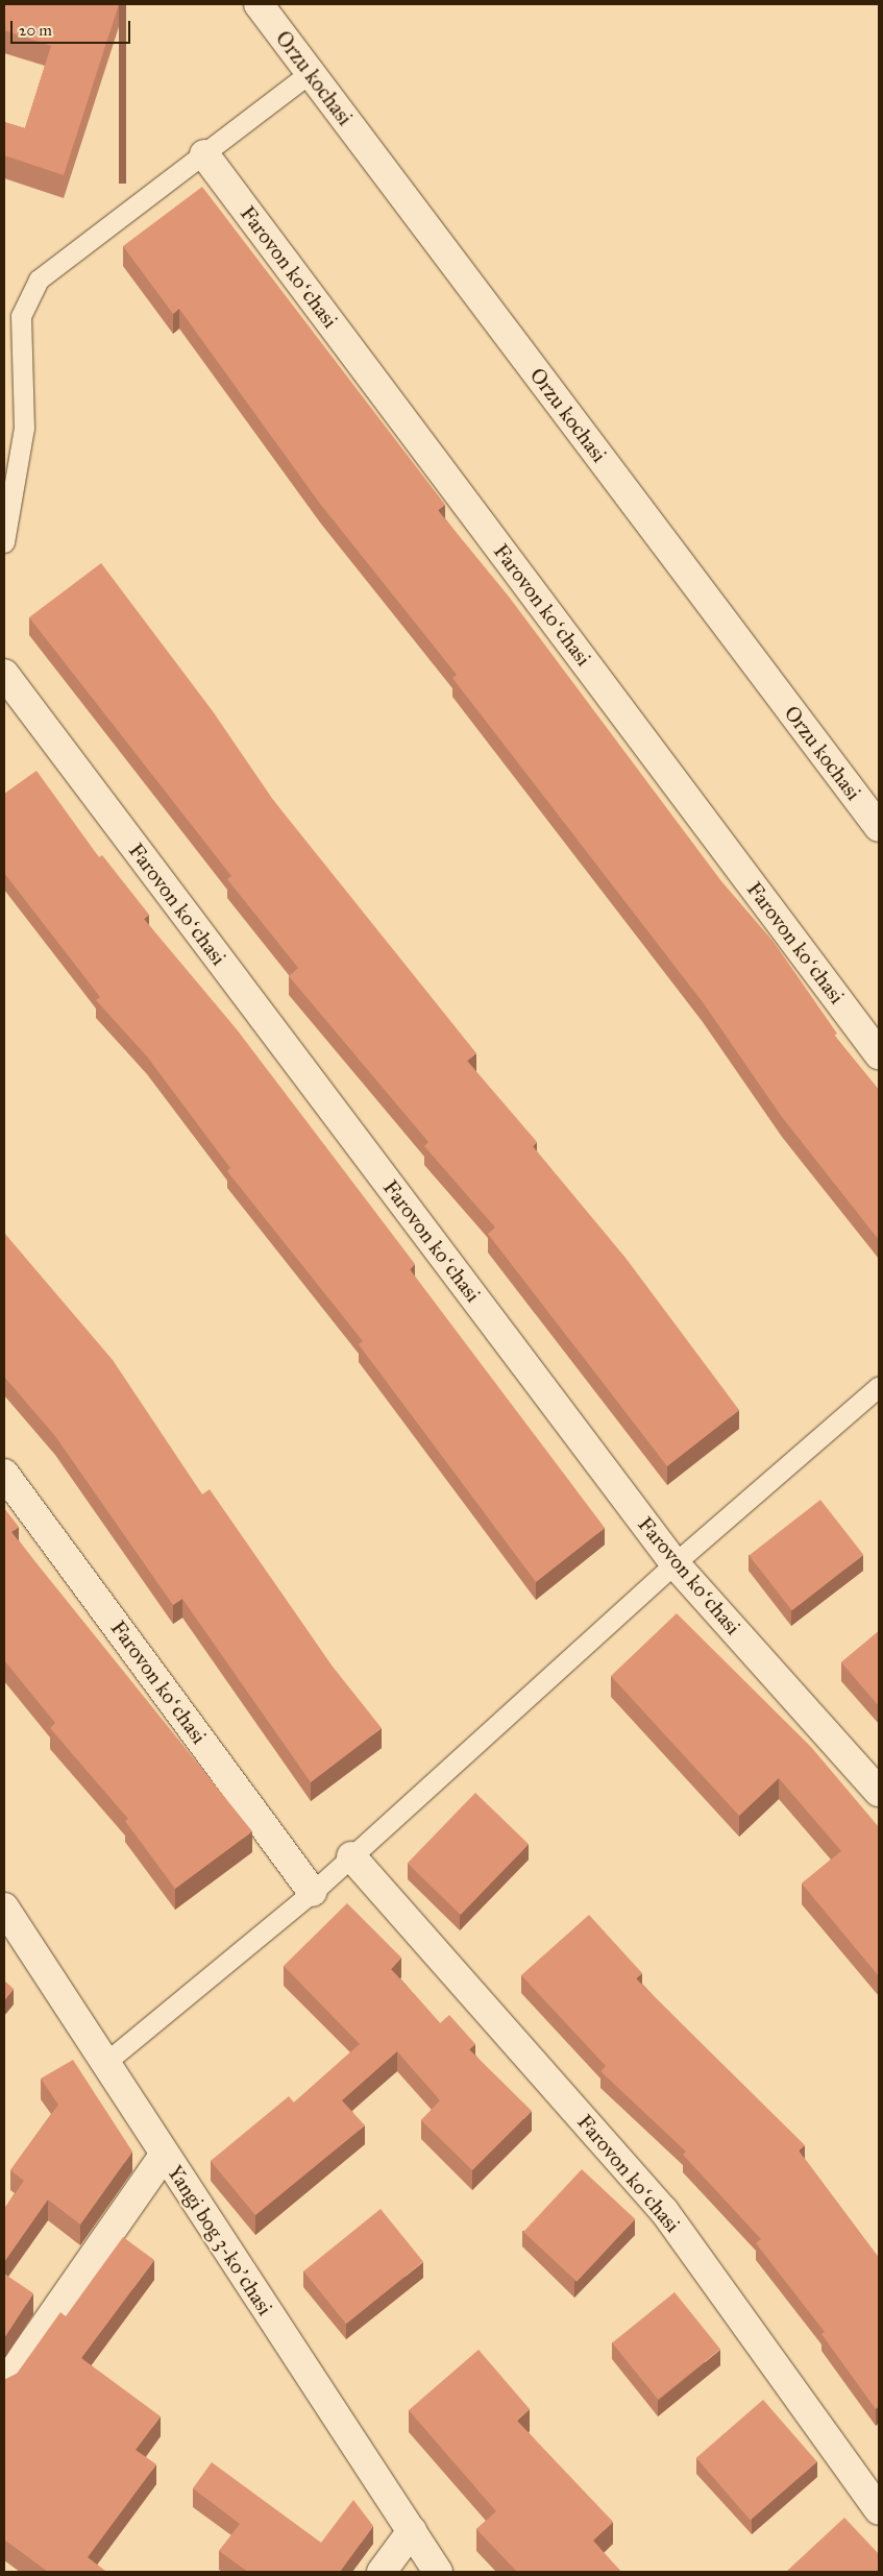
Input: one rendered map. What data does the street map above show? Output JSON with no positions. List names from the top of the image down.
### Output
{
  "streets": {
    "street": ["Orzu kochasi", "Farovon koʻchasi", "Yangi bog 3-koʼchasi"]
  },
  "scale_bar": "20 m"
}
